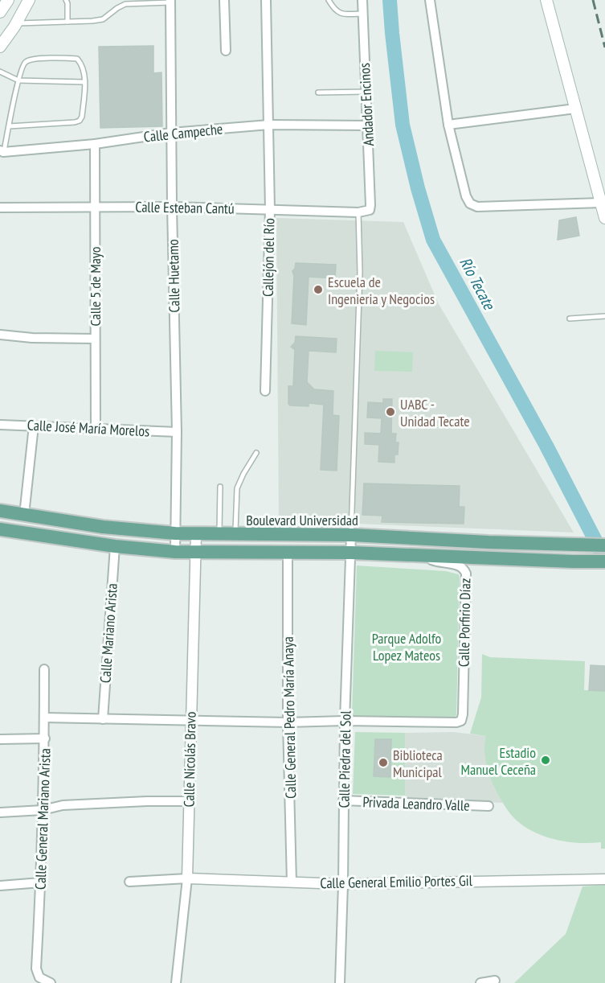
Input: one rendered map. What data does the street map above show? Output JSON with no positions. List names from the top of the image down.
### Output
{
  "streets": {
    "main road": ["Boulevard Universidad"],
    "street": [
      "Andador Encinos",
      "Calle Campeche",
      "Calle Esteban Cantú",
      "Callejón del Río",
      "Calle Huetamo",
      "Calle 5 de Mayo",
      "Calle José María Morelos",
      "Calle Porfirio Díaz",
      "Calle Mariano Arista",
      "Calle General Pedro María Anaya",
      "Calle Nicolás Bravo",
      "Calle Piedra del Sol",
      "Privada Leandro Valle",
      "Calle General Mariano Arista",
      "Calle General Emilio Portes Gil"
    ]
  },
  "crossings": [
    ["Andador Encinos", "Calle Campeche"],
    ["Andador Encinos", "Calle Esteban Cantú"],
    ["Calle Campeche", "Callejón del Río"],
    ["Calle Campeche", "Calle Huetamo"],
    ["Calle Campeche", "Calle 5 de Mayo"],
    ["Calle Esteban Cantú", "Callejón del Río"],
    ["Calle Esteban Cantú", "Calle Huetamo"],
    ["Calle Esteban Cantú", "Calle 5 de Mayo"],
    ["Calle Huetamo", "Calle José María Morelos"],
    ["Calle Huetamo", "Boulevard Universidad"],
    ["Calle 5 de Mayo", "Calle José María Morelos"],
    ["Boulevard Universidad", "Calle Nicolás Bravo"],
    ["Boulevard Universidad", "Calle Piedra del Sol"],
    ["Calle Porfirio Díaz", "Calle Piedra del Sol"],
    ["Calle General Pedro María Anaya", "Calle General Emilio Portes Gil"],
    ["Calle Nicolás Bravo", "Calle General Emilio Portes Gil"],
    ["Calle Piedra del Sol", "Privada Leandro Valle"],
    ["Calle Piedra del Sol", "Calle General Emilio Portes Gil"]
  ],
  "water": ["Río Tecate"],
  "parks": ["Parque Adolfo Lopez Mateos"],
  "places": [
    "Escuela de Ingenieria y Negocios",
    "UABC - Unidad Tecate",
    "Estadio Manuel Ceceña",
    "Biblioteca Municipal"
  ]
}
